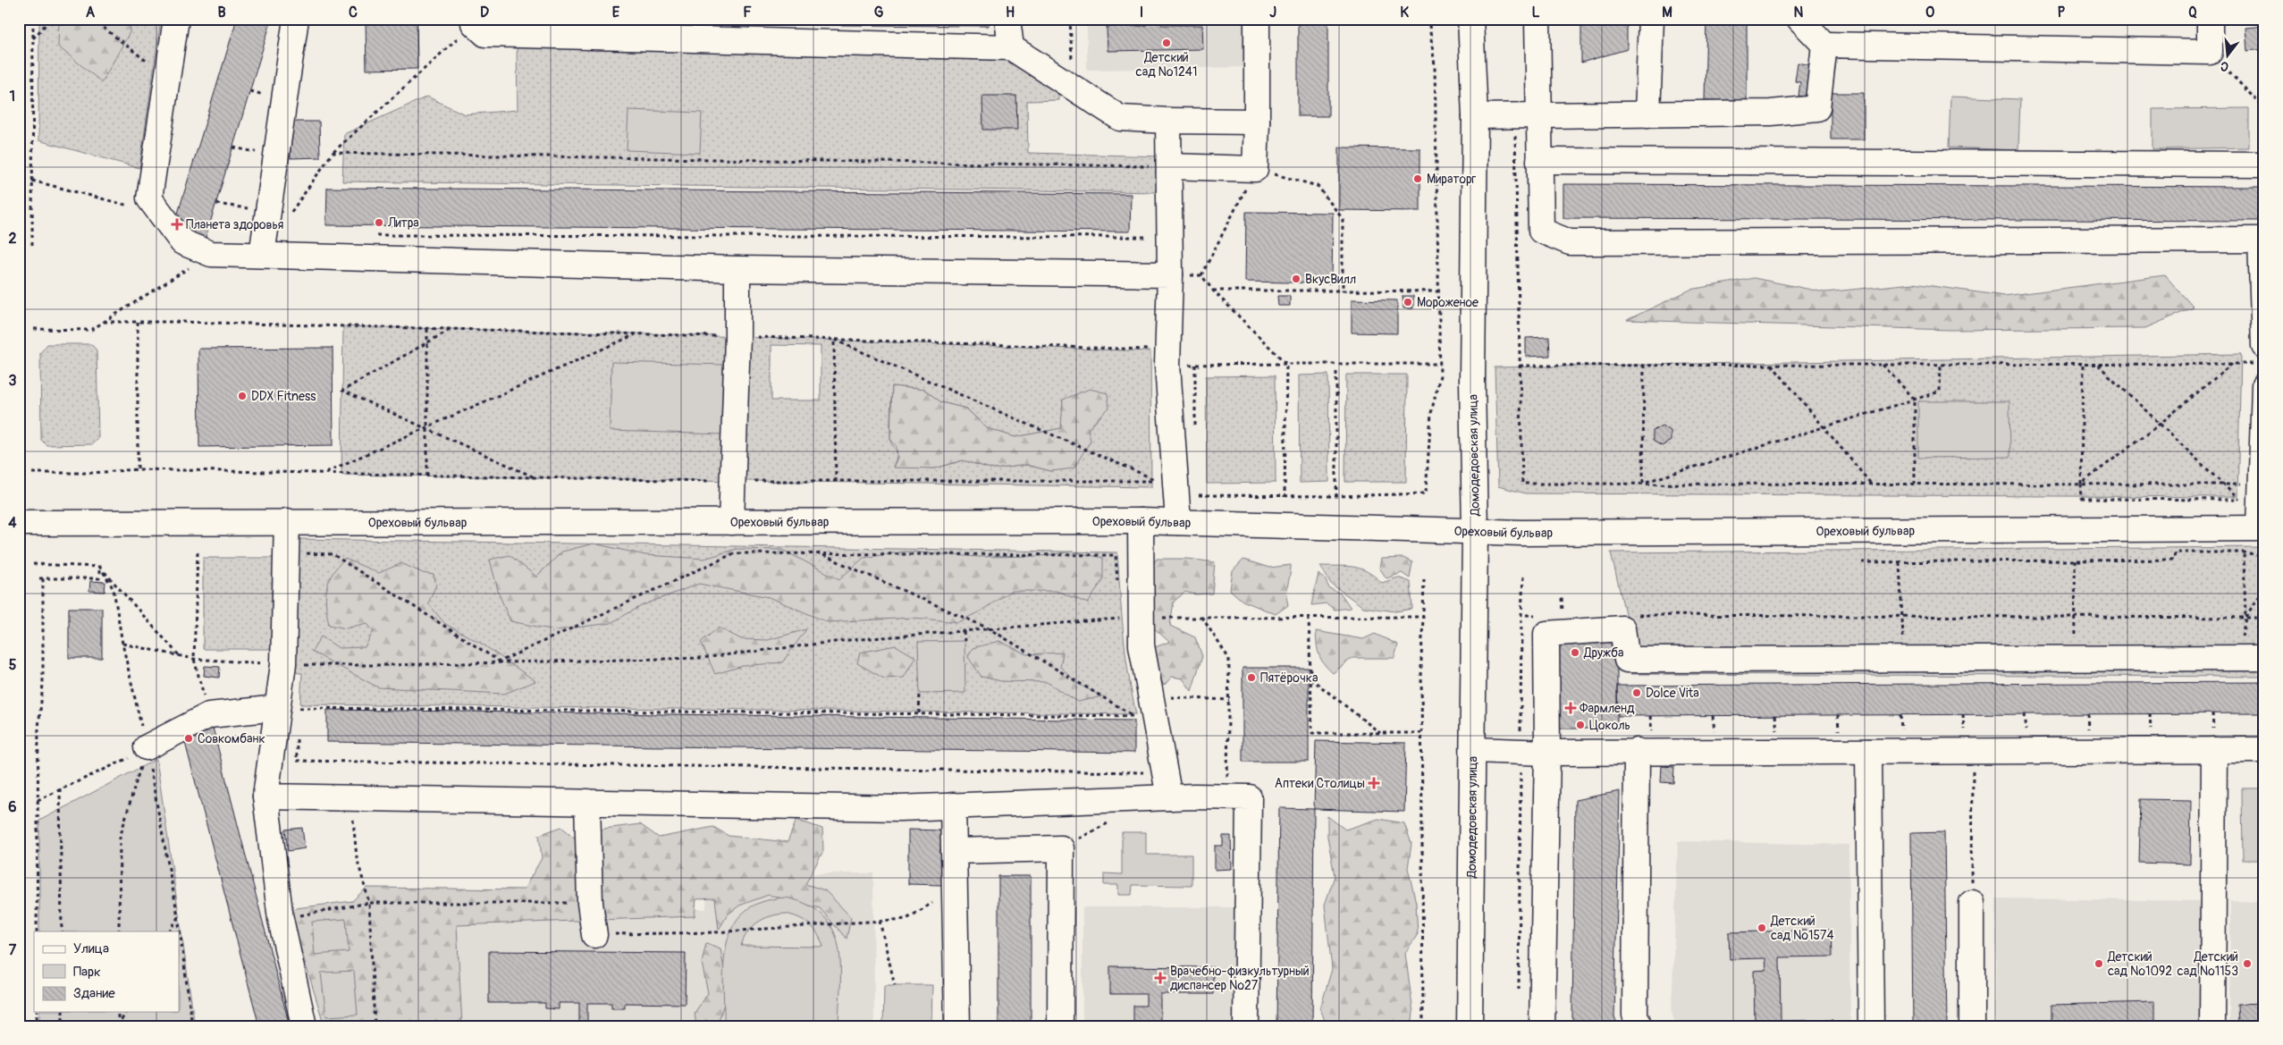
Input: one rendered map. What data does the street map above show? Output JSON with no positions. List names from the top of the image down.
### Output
{
  "streets": {
    "main road": ["Домодедовская улица", "Ореховый бульвар"]
  },
  "crossings": [
    ["Домодедовская улица", "Ореховый бульвар"]
  ],
  "places": {
    "other": [
      "Детский сад №1241",
      "Мираторг",
      "Литра",
      "ВкусВилл",
      "Мороженое",
      "DDX Fitness",
      "Дружба",
      "Пятёрочка",
      "Dolce Vita",
      "Цоколь",
      "Совкомбанк",
      "Детский сад №1574",
      "Детский сад №1092",
      "Детский сад №1153"
    ],
    "health": [
      "Планета здоровья",
      "Фармленд",
      "Аптеки Столицы",
      "Врачебно-физкультурный диспансер №27"
    ]
  },
  "legend": ["Улица", "Парк", "Здание"],
  "north": "bottom",
  "grid": {
    "columns": [
      "A",
      "B",
      "C",
      "D",
      "E",
      "F",
      "G",
      "H",
      "I",
      "J",
      "K",
      "L",
      "M",
      "N",
      "O",
      "P",
      "Q"
    ],
    "rows": [
      "1",
      "2",
      "3",
      "4",
      "5",
      "6",
      "7"
    ]
  }
}
